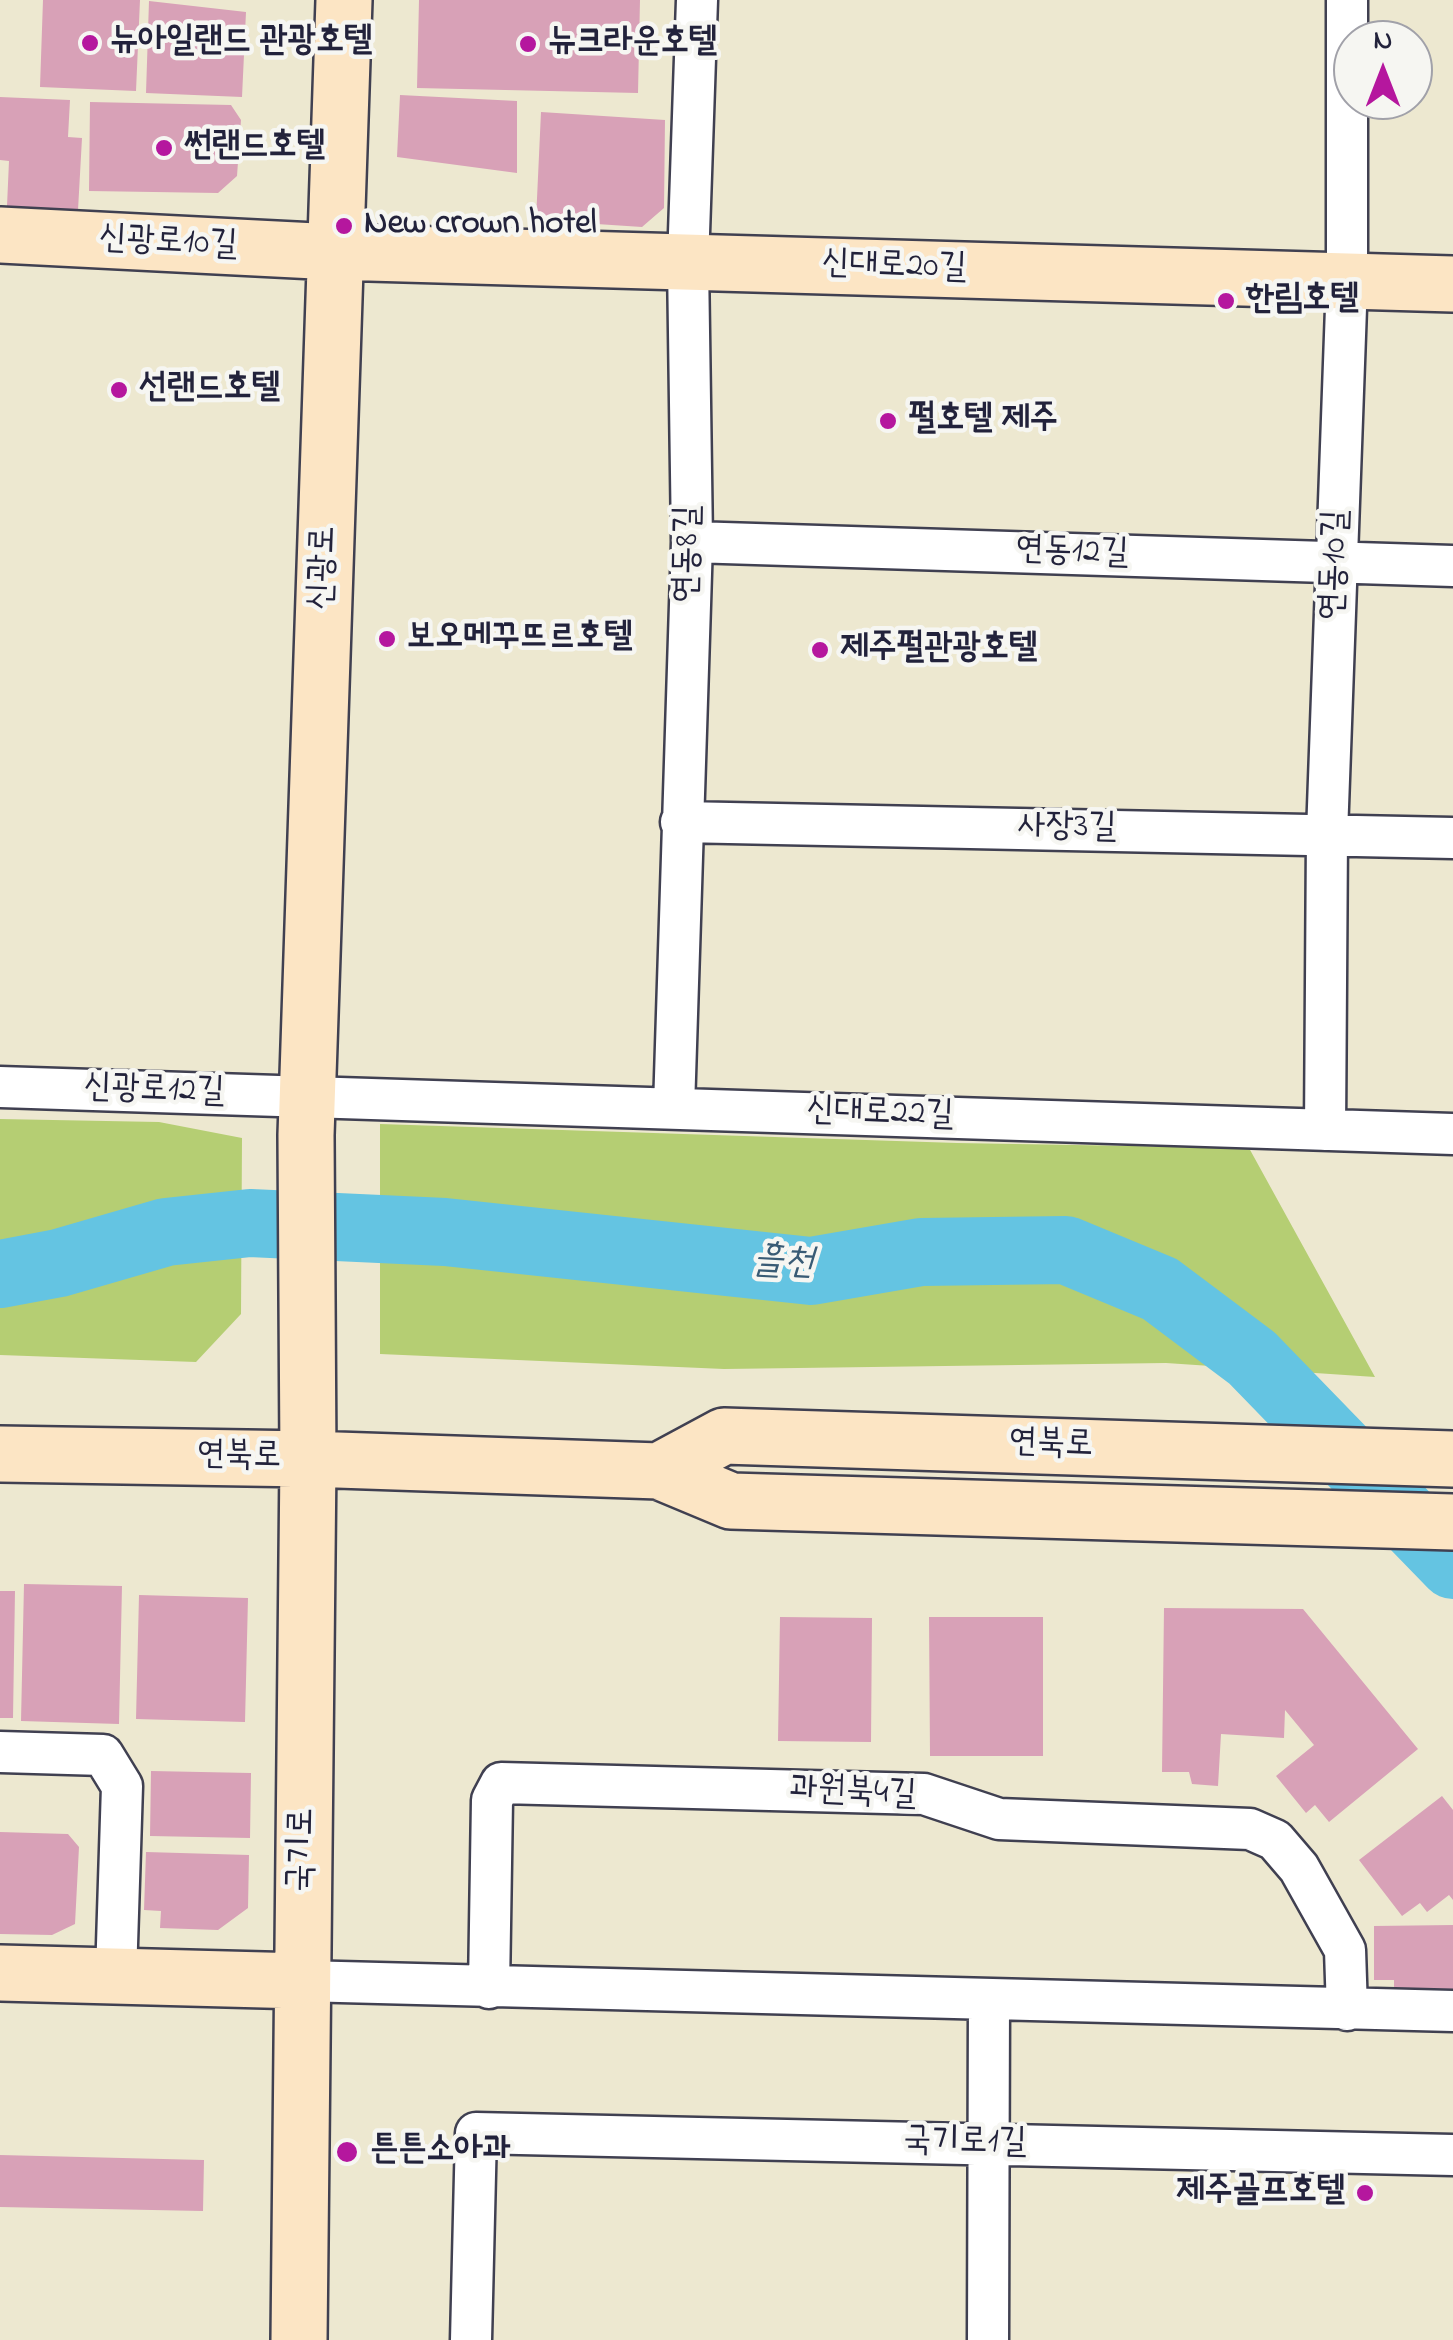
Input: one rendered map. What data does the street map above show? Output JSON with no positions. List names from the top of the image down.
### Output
{
  "streets": {
    "main road": [
      "신광로10길",
      "신대로20길",
      "신광로",
      "연북로",
      "국기로"
    ],
    "street": [
      "연동8길",
      "연동12길",
      "연동10길",
      "사장3길",
      "신광로12길",
      "신대로22길",
      "과원북4길",
      "국기로1길"
    ]
  },
  "crossings": [
    ["신광로10길", "신대로20길"],
    ["신광로10길", "신광로"],
    ["신대로20길", "연동8길"],
    ["신대로20길", "연동10길"],
    ["신대로20길", "신광로"],
    ["연동8길", "연동12길"],
    ["연동8길", "사장3길"],
    ["연동8길", "신대로22길"],
    ["연동12길", "연동10길"],
    ["연동10길", "사장3길"],
    ["연동10길", "신대로22길"],
    ["신광로", "신광로12길"],
    ["신광로", "신대로22길"],
    ["신광로", "국기로"],
    ["신광로12길", "신대로22길"],
    ["연북로", "국기로"]
  ],
  "water": ["흘천"],
  "places": [
    "뉴아일랜드 관광호텔",
    "뉴크라운호텔",
    "썬랜드호텔",
    "New crown hotel",
    "한림호텔",
    "선랜드호텔",
    "펄호텔 제주",
    "보오메꾸뜨르호텔",
    "제주펄관광호텔",
    "튼튼소아과",
    "제주골프호텔"
  ],
  "north": "top"
}
